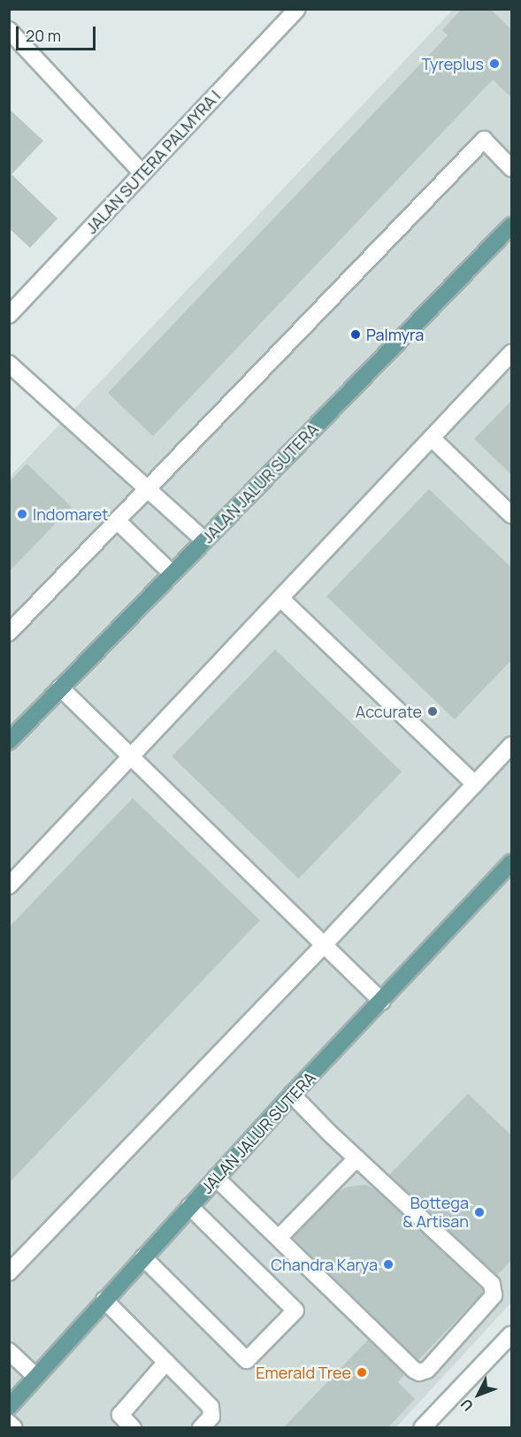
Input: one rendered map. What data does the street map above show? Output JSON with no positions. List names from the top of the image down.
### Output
{
  "streets": {
    "main road": ["JALAN JALUR SUTERA"],
    "street": ["JALAN SUTERA PALMYRA I"]
  },
  "places": [
    "Tyreplus",
    "Palmyra",
    "Indomaret",
    "Accurate",
    "Bottega & Artisan",
    "Chandra Karya",
    "Emerald Tree"
  ],
  "scale_bar": "20 m",
  "north": "bottom left"
}
